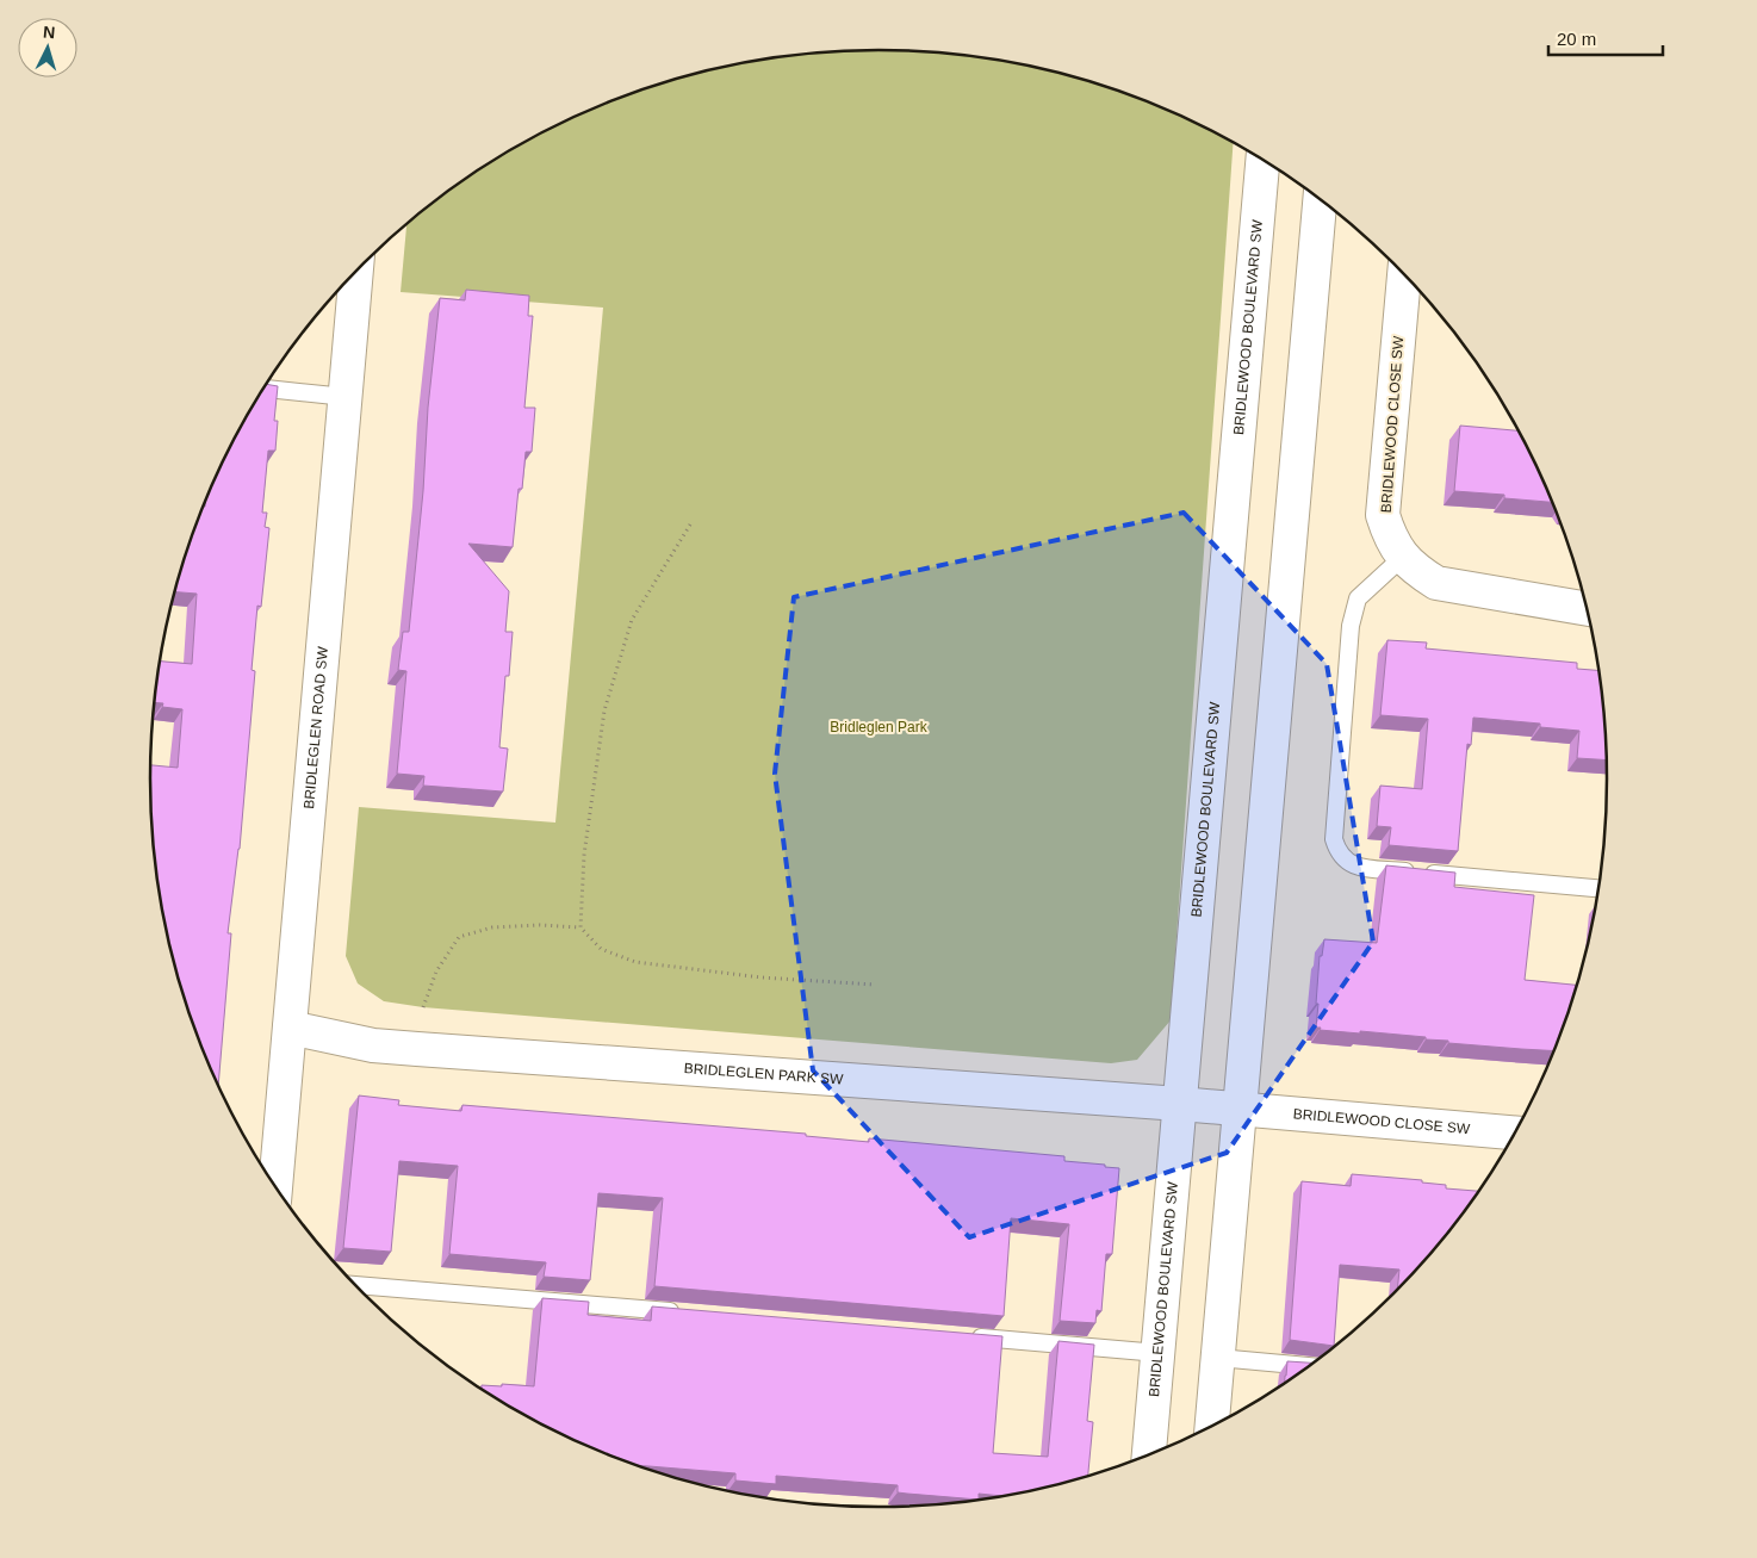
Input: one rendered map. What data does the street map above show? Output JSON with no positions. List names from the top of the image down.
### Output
{
  "streets": {
    "street": [
      "BRIDLEWOOD BOULEVARD SW",
      "BRIDLEWOOD CLOSE SW",
      "BRIDLEGLEN ROAD SW",
      "BRIDLEGLEN PARK SW"
    ]
  },
  "crossings": [
    ["BRIDLEWOOD BOULEVARD SW", "BRIDLEGLEN PARK SW"],
    ["BRIDLEWOOD CLOSE SW", "BRIDLEGLEN PARK SW"],
    ["BRIDLEGLEN ROAD SW", "BRIDLEGLEN PARK SW"]
  ],
  "parks": ["Bridleglen Park"],
  "scale_bar": "20 m",
  "north": "top"
}
